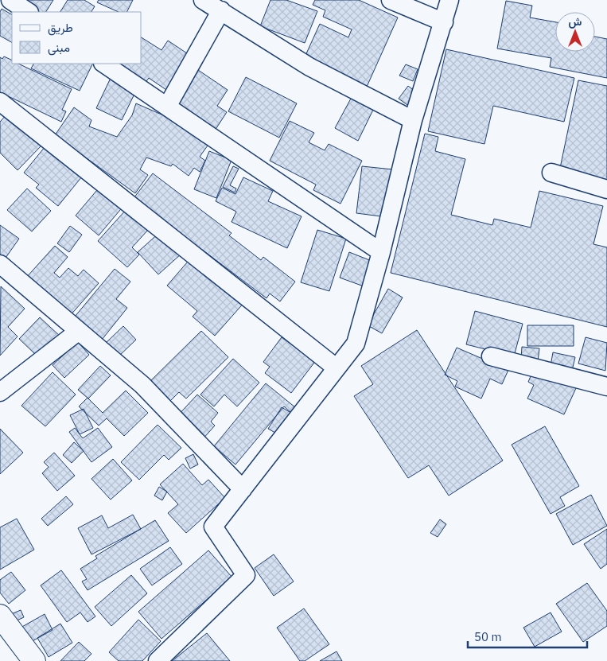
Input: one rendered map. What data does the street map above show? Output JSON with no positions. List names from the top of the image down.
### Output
{
  "legend": ["طريق", "مبنى"],
  "scale_bar": "50 m",
  "north": "top"
}
